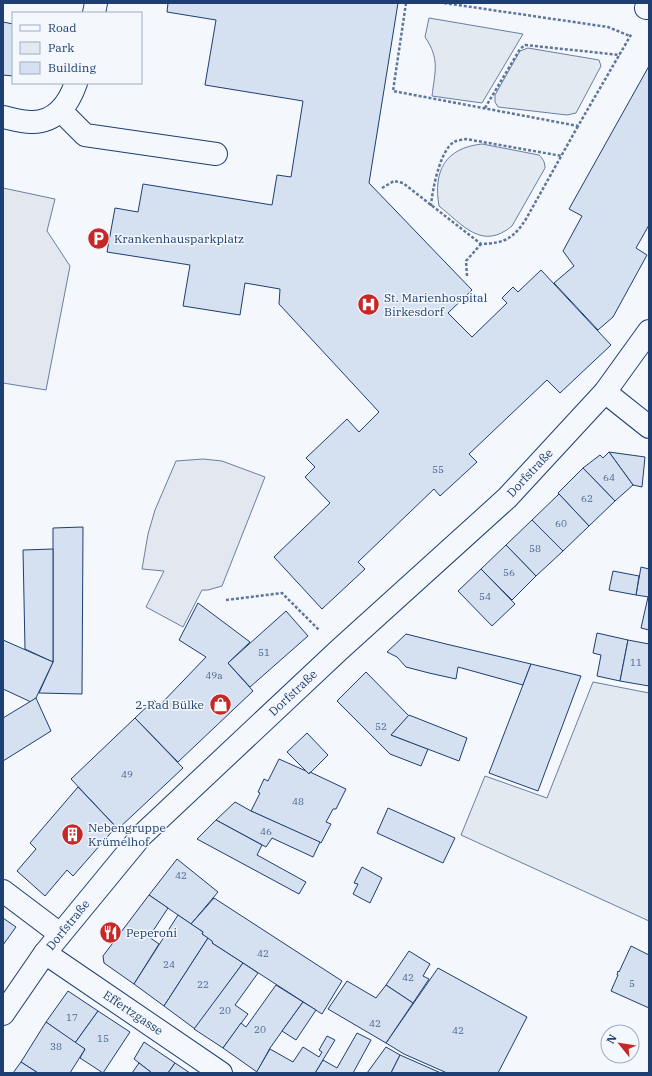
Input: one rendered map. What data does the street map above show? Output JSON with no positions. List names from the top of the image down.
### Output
{
  "streets": {
    "street": ["Dorfstraße", "Effertzgasse"]
  },
  "crossings": [
    ["Dorfstraße", "Effertzgasse"]
  ],
  "places": {
    "parking": ["Krankenhausparkplatz"],
    "hospital": ["St. Marienhospital Birkesdorf"],
    "shop": ["2-Rad Bülke"],
    "building": ["Nebengruppe Krümelhof"],
    "restaurant": ["Peperoni"]
  },
  "house_numbers": [
    "55",
    "64",
    "62",
    "60",
    "58",
    "56",
    "54",
    "51",
    "11",
    "49a",
    "52",
    "49",
    "48",
    "46",
    "42",
    "42",
    "24",
    "42",
    "5",
    "22",
    "20",
    "17",
    "42",
    "20",
    "42",
    "15",
    "38"
  ],
  "legend": ["Road", "Park", "Building"],
  "north": "top left"
}
